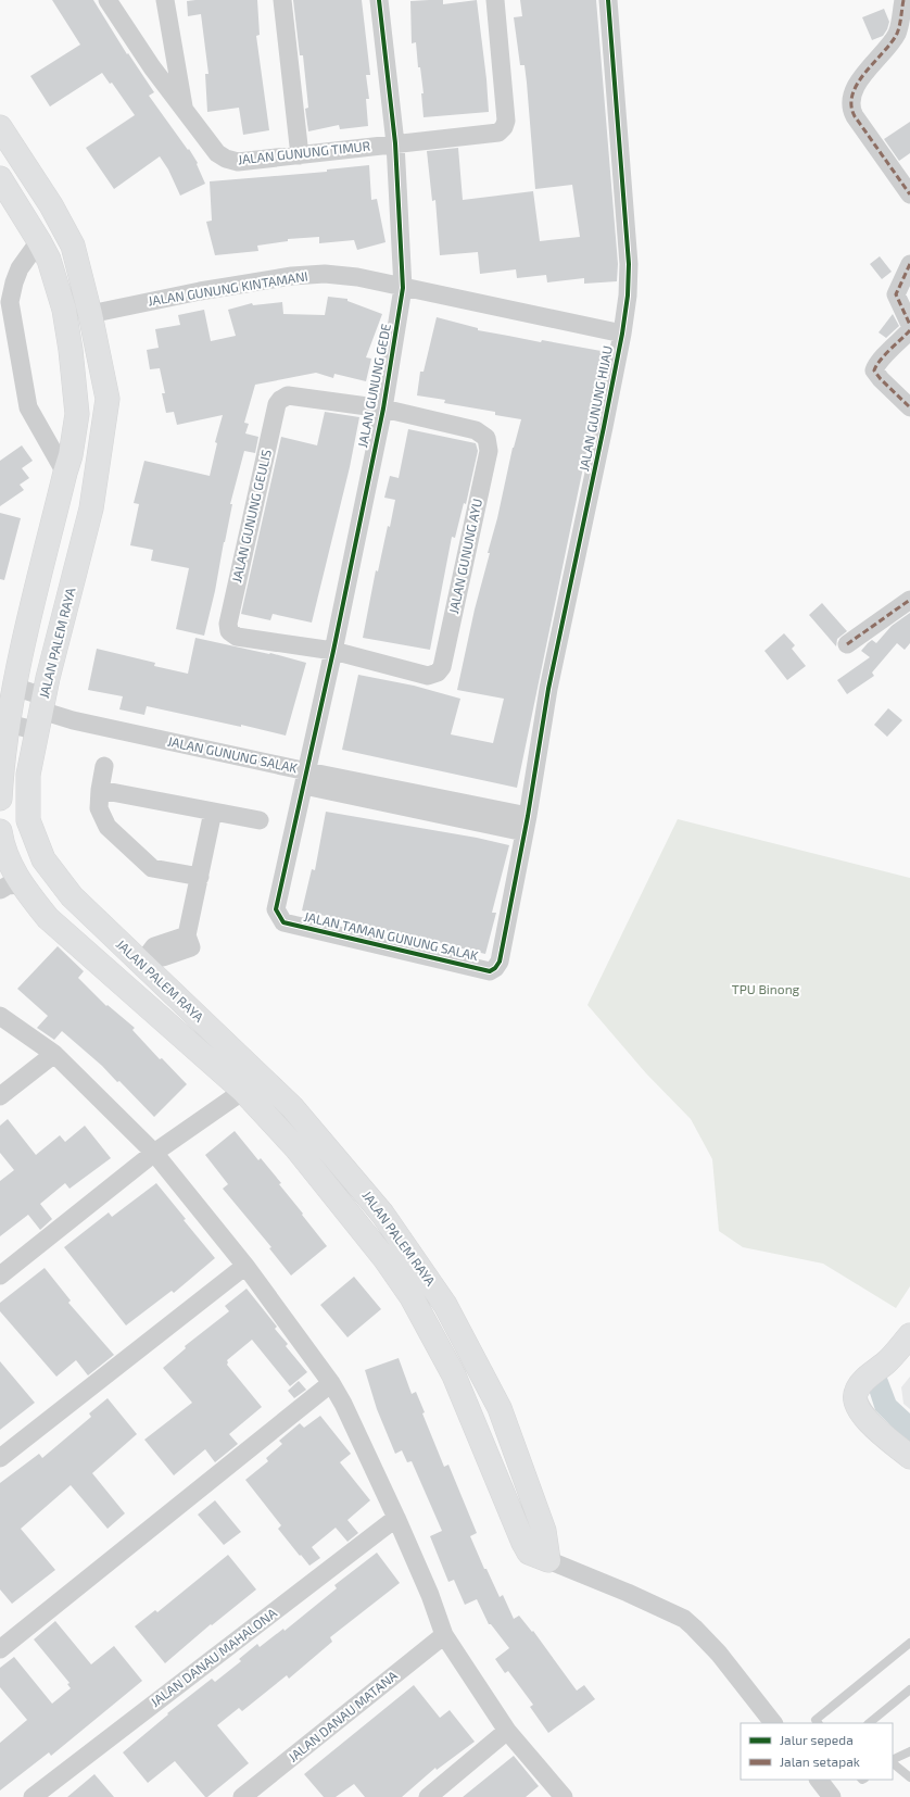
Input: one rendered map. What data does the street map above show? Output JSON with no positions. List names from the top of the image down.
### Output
{
  "streets": {
    "street": [
      "JALAN GUNUNG TIMUR",
      "JALAN GUNUNG KINTAMANI",
      "JALAN GUNUNG GEDE",
      "JALAN GUNUNG HIJAU",
      "JALAN GUNUNG GEULIS",
      "JALAN GUNUNG AYU",
      "JALAN PALEM RAYA",
      "JALAN GUNUNG SALAK",
      "JALAN TAMAN GUNUNG SALAK",
      "JALAN DANAU MAHALONA",
      "JALAN DANAU MATANA"
    ]
  },
  "crossings": [
    ["JALAN GUNUNG TIMUR", "JALAN GUNUNG GEDE"],
    ["JALAN GUNUNG KINTAMANI", "JALAN GUNUNG GEDE"],
    ["JALAN GUNUNG KINTAMANI", "JALAN GUNUNG HIJAU"],
    ["JALAN GUNUNG KINTAMANI", "JALAN PALEM RAYA"],
    ["JALAN GUNUNG GEDE", "JALAN GUNUNG GEULIS"],
    ["JALAN GUNUNG GEDE", "JALAN GUNUNG AYU"],
    ["JALAN GUNUNG GEDE", "JALAN GUNUNG SALAK"],
    ["JALAN GUNUNG GEDE", "JALAN TAMAN GUNUNG SALAK"],
    ["JALAN GUNUNG HIJAU", "JALAN GUNUNG SALAK"],
    ["JALAN GUNUNG HIJAU", "JALAN TAMAN GUNUNG SALAK"],
    ["JALAN GUNUNG GEULIS", "JALAN GUNUNG AYU"],
    ["JALAN PALEM RAYA", "JALAN GUNUNG SALAK"],
    ["JALAN GUNUNG SALAK", "JALAN TAMAN GUNUNG SALAK"]
  ],
  "parks": ["TPU Binong"],
  "legend": ["Jalur sepeda", "Jalan setapak"]
}
